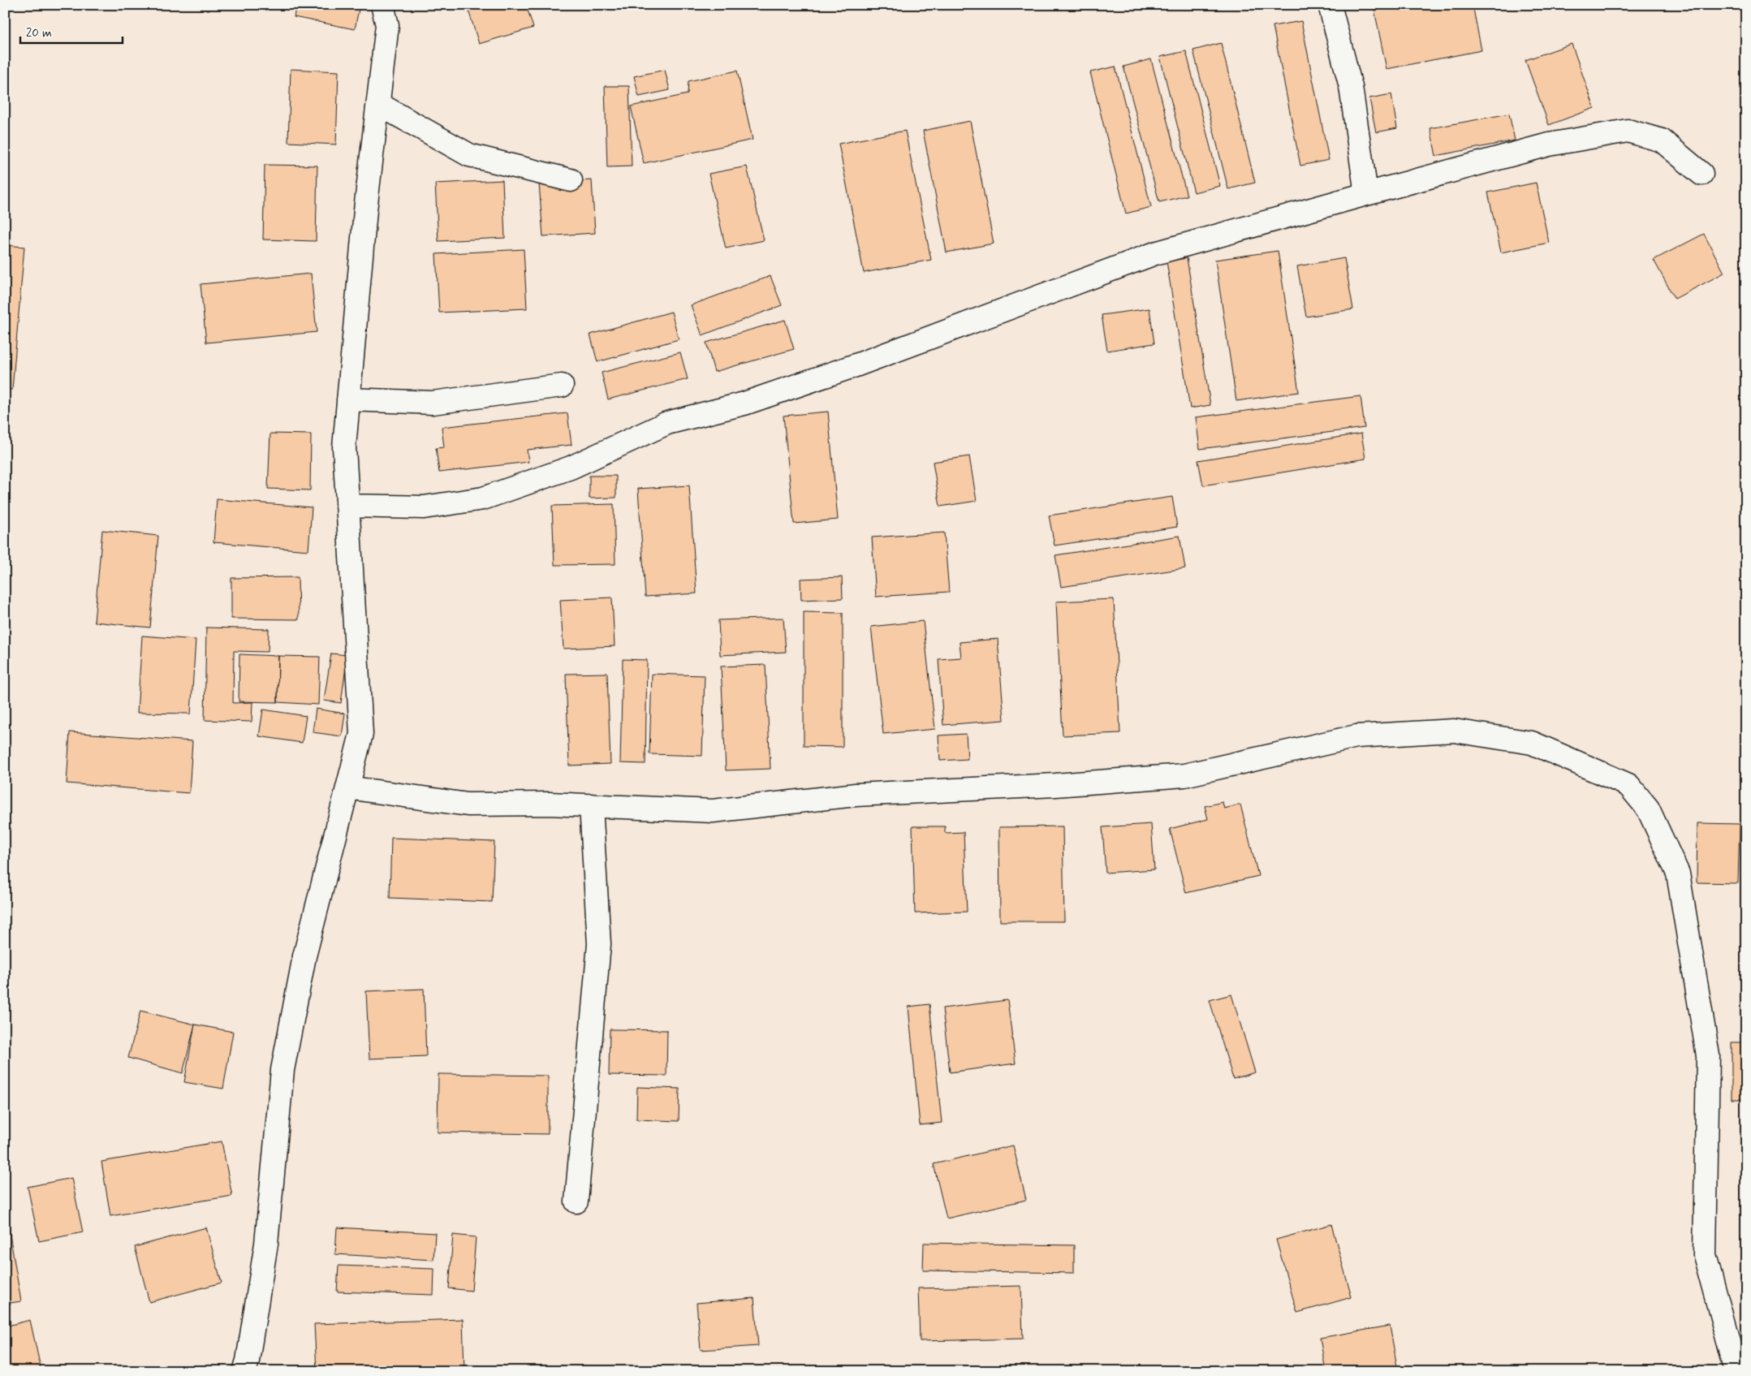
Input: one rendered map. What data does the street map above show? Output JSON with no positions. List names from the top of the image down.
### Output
{
  "scale_bar": "20 m"
}
